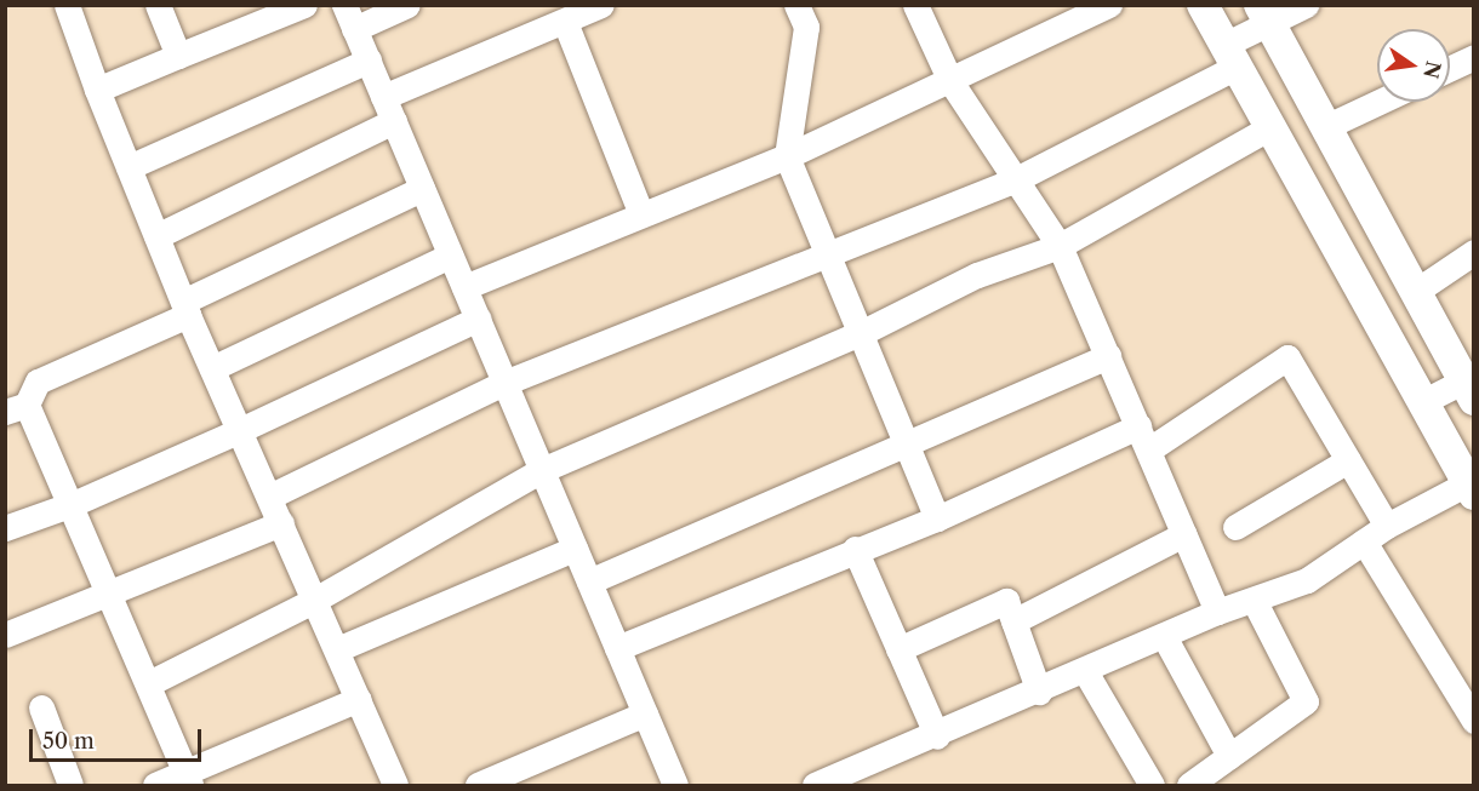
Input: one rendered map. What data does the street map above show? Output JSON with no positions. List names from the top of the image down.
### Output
{
  "scale_bar": "50 m",
  "north": "right"
}
